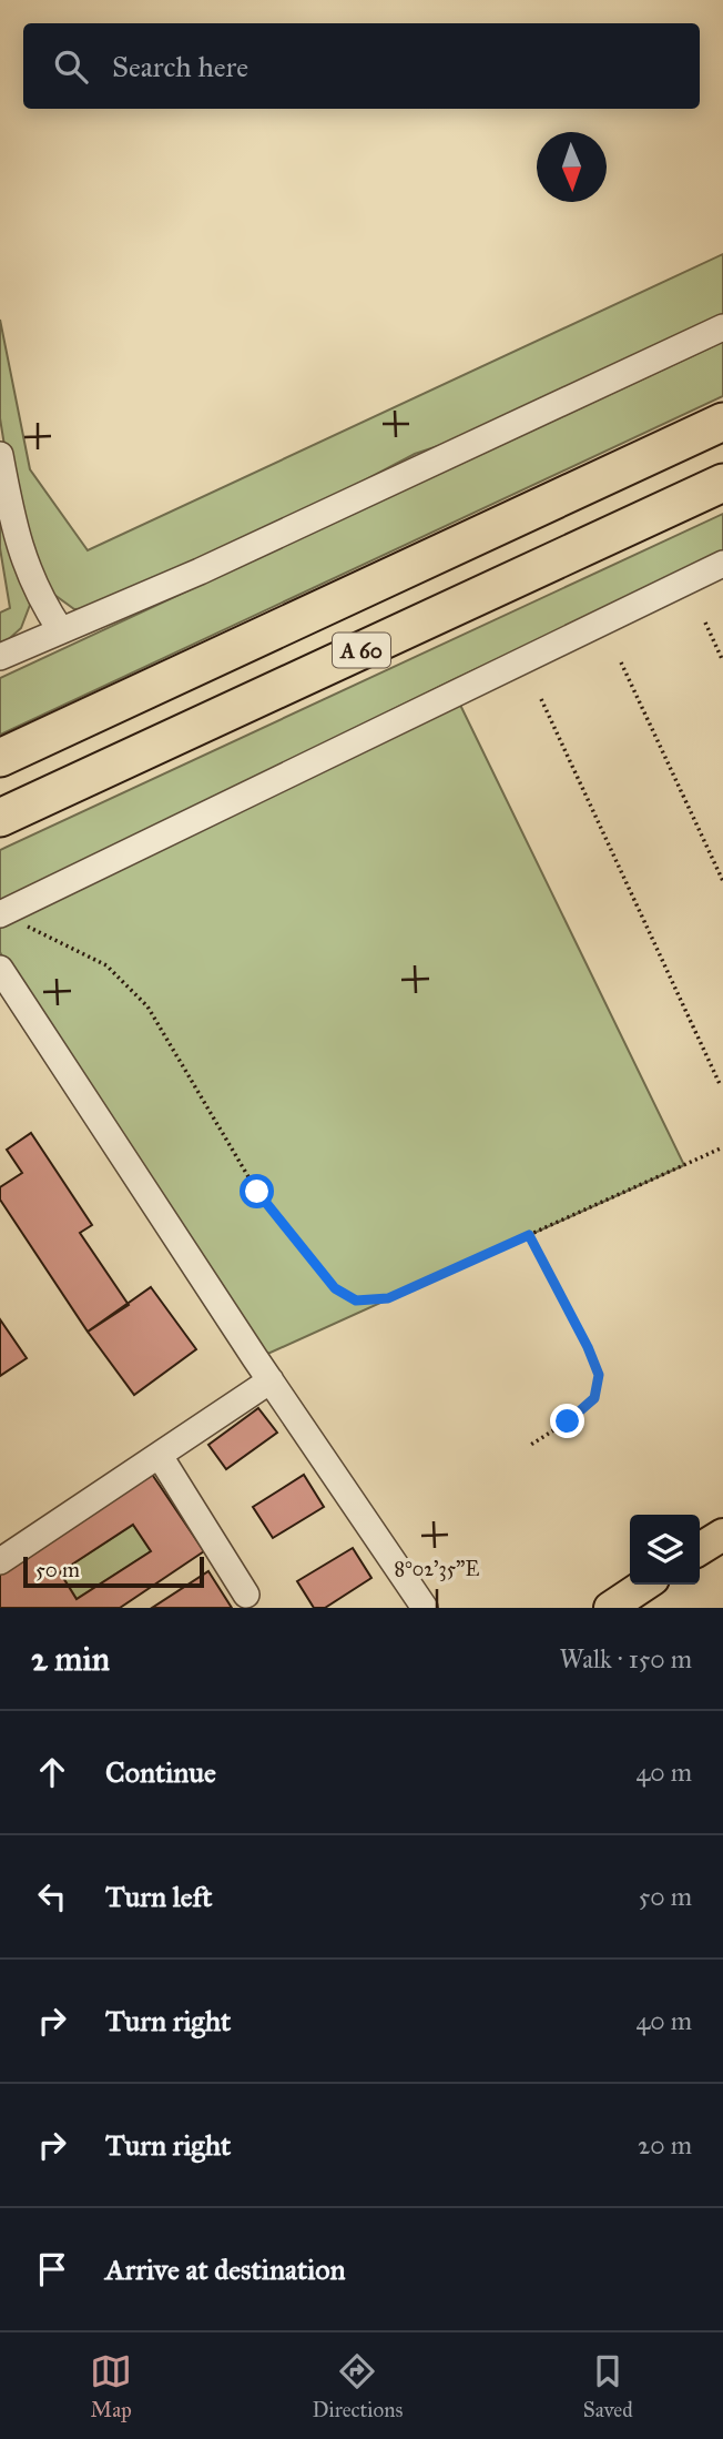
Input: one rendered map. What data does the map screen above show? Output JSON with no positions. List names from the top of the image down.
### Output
{
  "streets": {
    "highway": ["A 60"]
  },
  "scale_bar": "50 m",
  "north": "bottom",
  "page": {
    "search": "Search here",
    "scale": "50 m",
    "heading": ["2 min", "Walk · 150 m"],
    "list": [
      ["Continue", "40 m"],
      ["Turn left", "50 m"],
      ["Turn right", "40 m"],
      ["Turn right", "20 m"],
      "Arrive at destination"
    ],
    "nav": ["Map", "Directions", "Saved"]
  },
  "coordinates": ["8°02'35\"E"]
}
